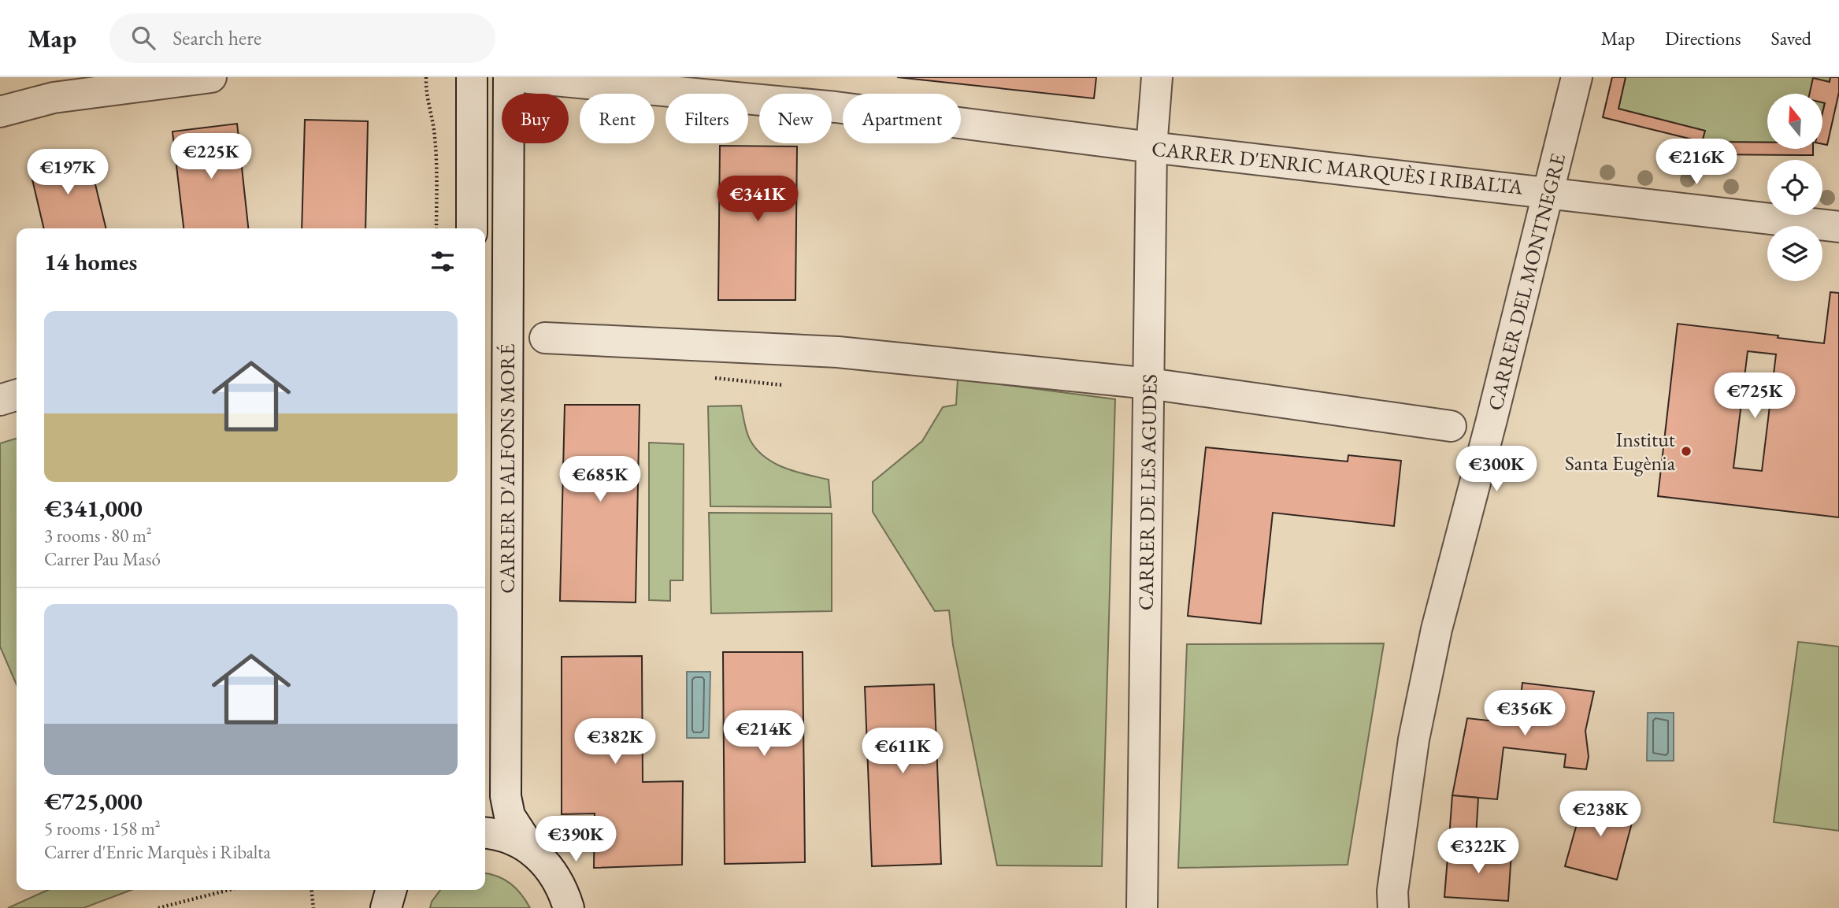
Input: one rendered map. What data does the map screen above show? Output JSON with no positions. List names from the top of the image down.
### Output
{
  "streets": {
    "street": [
      "CARRER D'ENRIC MARQUÈS I RIBALTA",
      "CARRER DEL MONTNEGRE",
      "CARRER D'ALFONS MORÉ",
      "CARRER DE LES AGUDES"
    ]
  },
  "crossings": [
    ["CARRER D'ENRIC MARQUÈS I RIBALTA", "CARRER DEL MONTNEGRE"],
    ["CARRER D'ENRIC MARQUÈS I RIBALTA", "CARRER DE LES AGUDES"]
  ],
  "places": ["Institut Santa Eugènia"],
  "north": "top",
  "page": {
    "header": "Map",
    "search": "Search here",
    "nav": ["Map", "Directions", "Saved"],
    "chip": [
      "Buy",
      "Rent",
      "Filters",
      "New",
      "Apartment"
    ],
    "price": [
      "€225K",
      "€216K",
      "€197K",
      "€341K",
      "€725K",
      "€300K",
      "€685K",
      "€356K",
      "€214K",
      "€382K",
      "€611K",
      "€238K",
      "€390K",
      "€322K"
    ],
    "heading": "14 homes",
    "list": [
      {
        "name": "€341,000",
        "note": "3 rooms · 80 m² · Carrer Pau Masó"
      },
      {
        "name": "€725,000",
        "note": "5 rooms · 158 m² · Carrer d'Enric Marquès i Ribalta"
      }
    ]
  }
}
